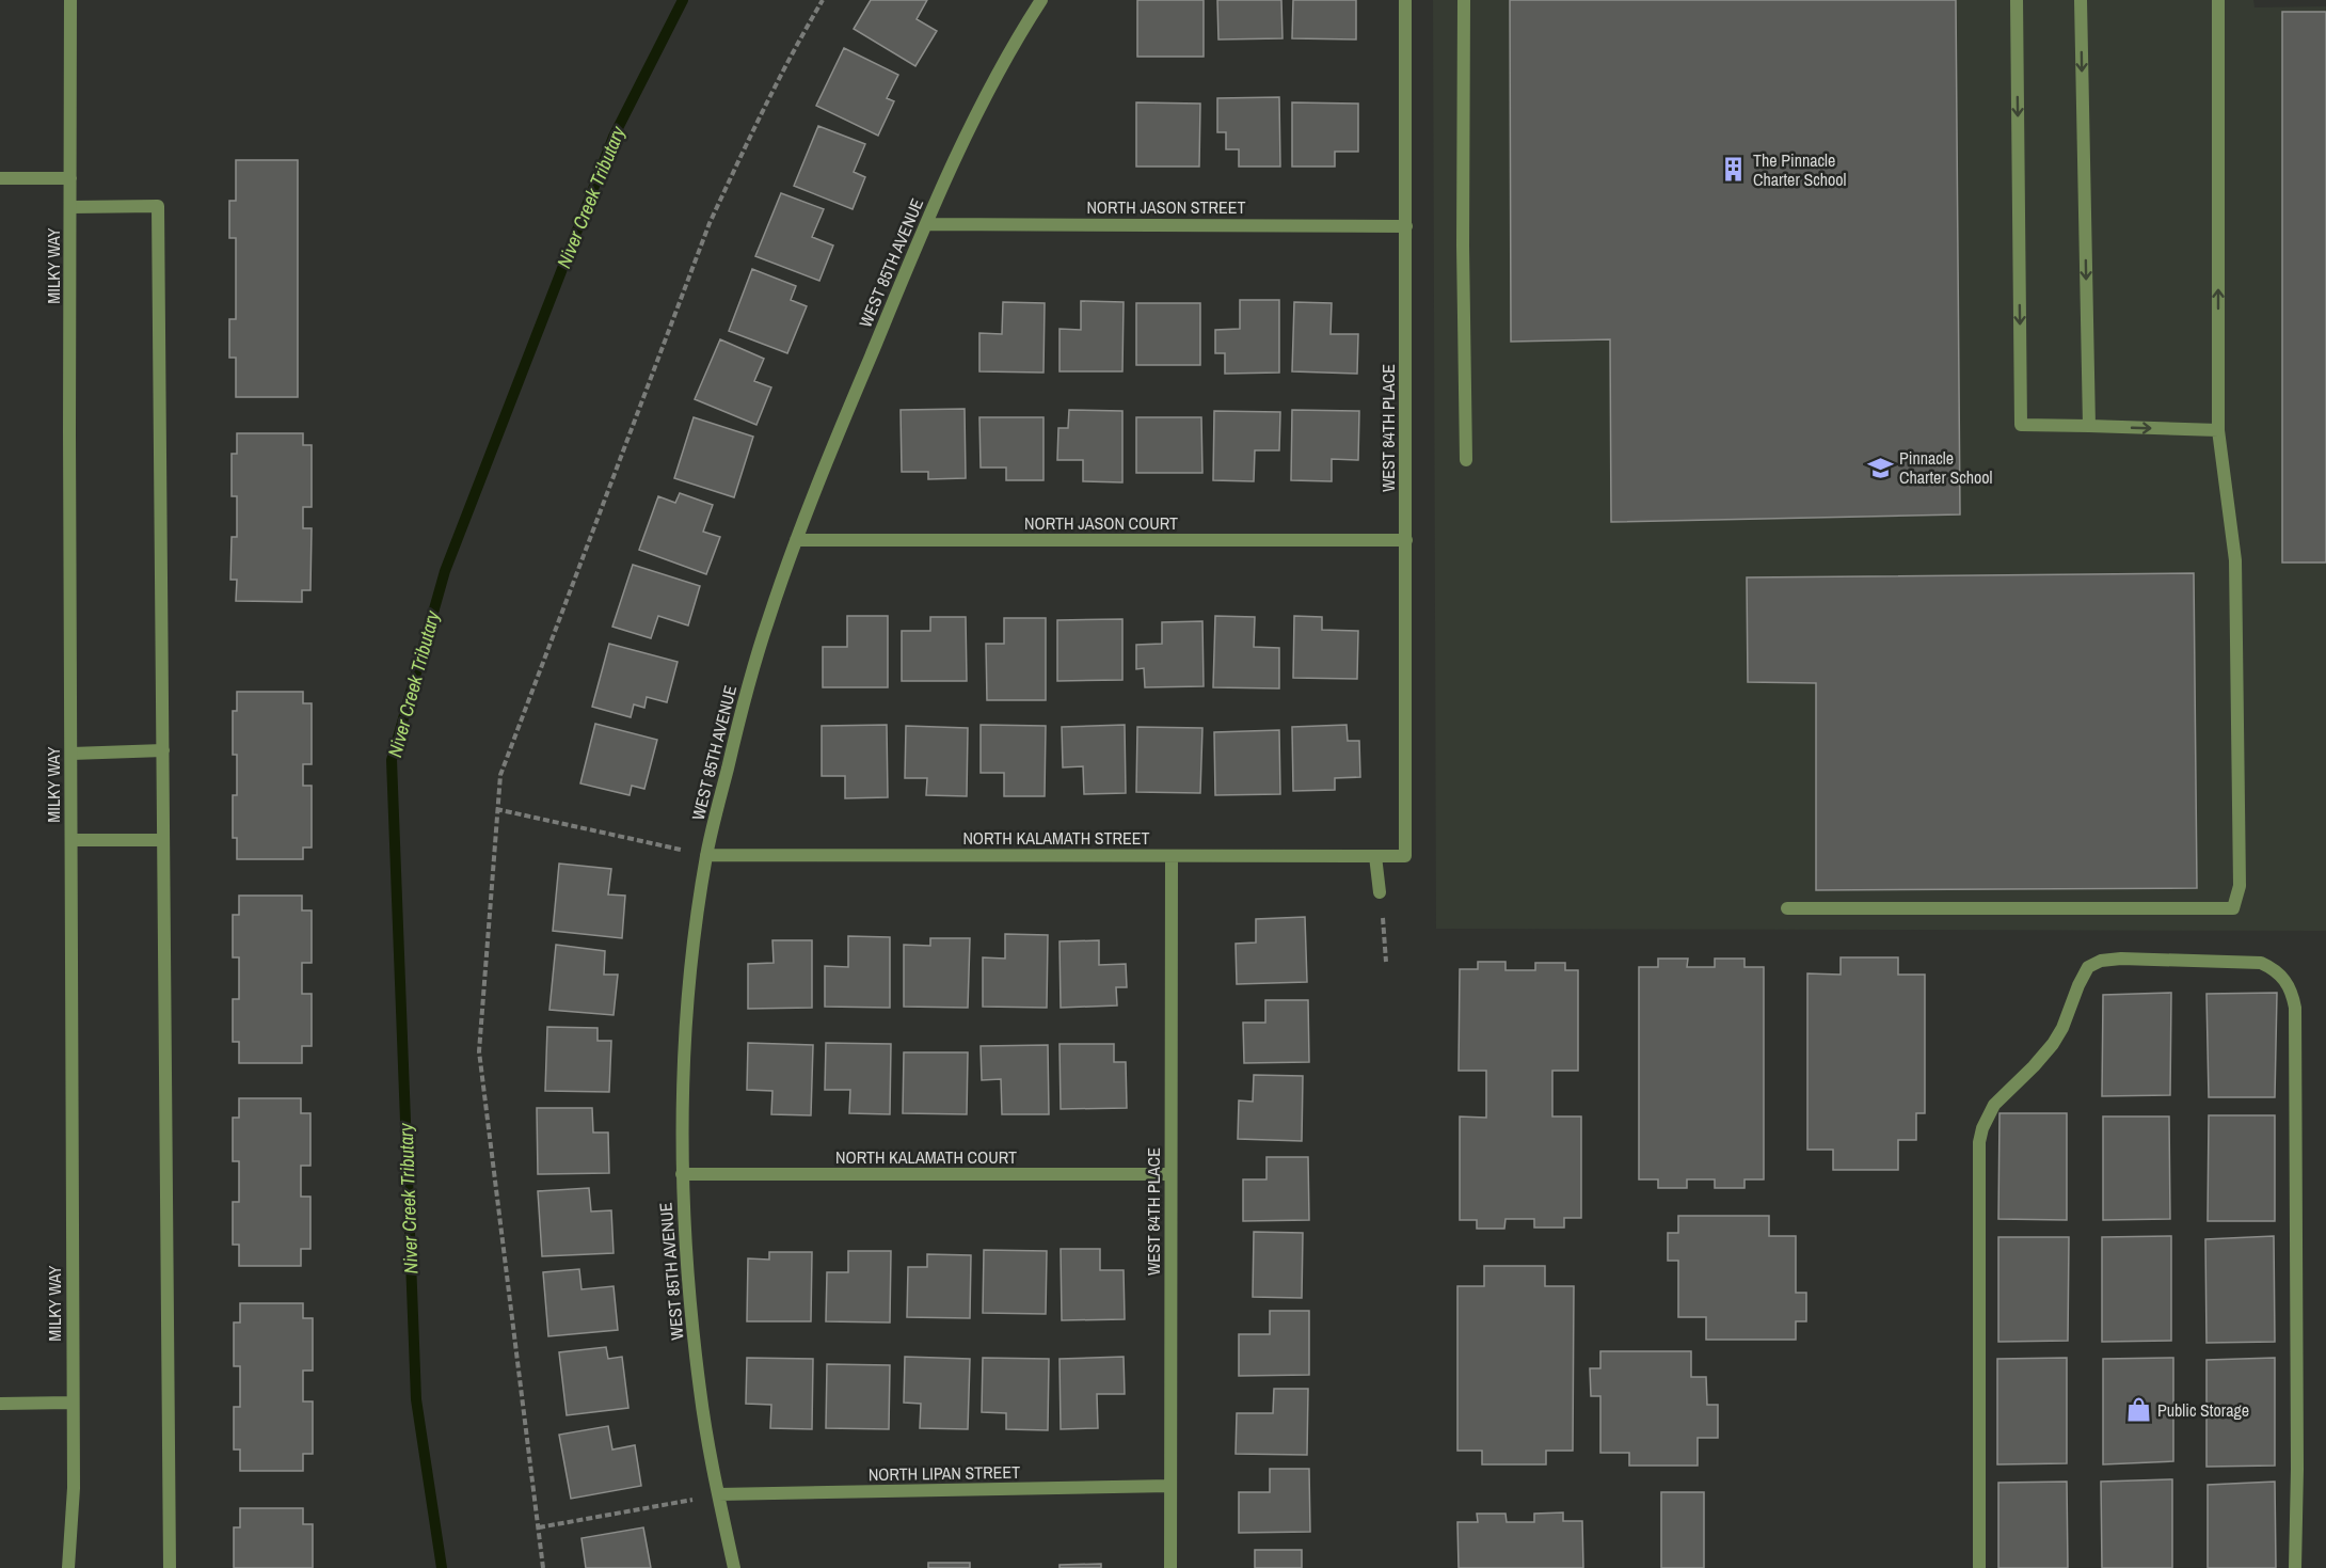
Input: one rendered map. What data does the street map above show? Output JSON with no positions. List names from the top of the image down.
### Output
{
  "streets": {
    "street": [
      "NORTH JASON STREET",
      "WEST 85TH AVENUE",
      "MILKY WAY",
      "WEST 84TH PLACE",
      "NORTH JASON COURT",
      "NORTH KALAMATH STREET",
      "NORTH KALAMATH COURT",
      "NORTH LIPAN STREET"
    ]
  },
  "crossings": [
    ["NORTH JASON STREET", "WEST 85TH AVENUE"],
    ["NORTH JASON STREET", "WEST 84TH PLACE"],
    ["WEST 85TH AVENUE", "NORTH JASON COURT"],
    ["WEST 85TH AVENUE", "NORTH KALAMATH STREET"],
    ["WEST 85TH AVENUE", "NORTH KALAMATH COURT"],
    ["WEST 85TH AVENUE", "NORTH LIPAN STREET"],
    ["WEST 84TH PLACE", "NORTH JASON COURT"],
    ["WEST 84TH PLACE", "NORTH KALAMATH STREET"],
    ["WEST 84TH PLACE", "NORTH KALAMATH COURT"],
    ["WEST 84TH PLACE", "NORTH LIPAN STREET"]
  ],
  "water": ["Niver Creek Tributary"],
  "places": {
    "building": ["The Pinnacle Charter School"],
    "school or university": ["Pinnacle Charter School"],
    "shop": ["Public Storage"]
  }
}
